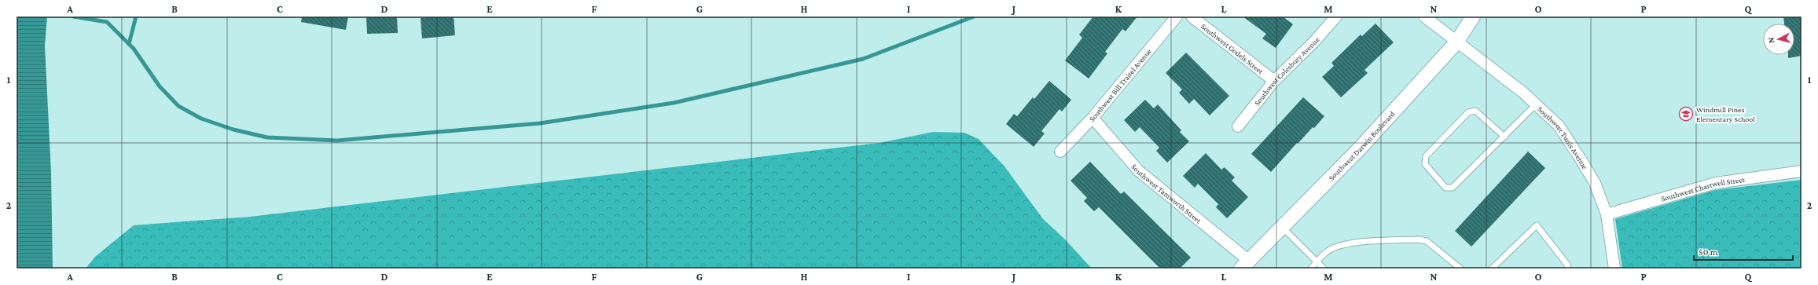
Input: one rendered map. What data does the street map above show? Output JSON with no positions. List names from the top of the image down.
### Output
{
  "streets": {
    "street": [
      "Southwest Godels Street",
      "Southwest Colesbury Avenue",
      "Southwest Bill Traitel Avenue",
      "Southwest Tunis Avenue",
      "Southwest Darwin Boulevard",
      "Southwest Chartwell Street",
      "Southwest Tamworth Street"
    ]
  },
  "crossings": [
    ["Southwest Godels Street", "Southwest Colesbury Avenue"],
    ["Southwest Bill Traitel Avenue", "Southwest Tamworth Street"],
    ["Southwest Tunis Avenue", "Southwest Darwin Boulevard"],
    ["Southwest Tunis Avenue", "Southwest Chartwell Street"],
    ["Southwest Darwin Boulevard", "Southwest Tamworth Street"]
  ],
  "places": {
    "school or university": ["Windmill Pines Elementary School"]
  },
  "scale_bar": "50 m",
  "north": "left",
  "grid": {
    "columns": [
      "A",
      "B",
      "C",
      "D",
      "E",
      "F",
      "G",
      "H",
      "I",
      "J",
      "K",
      "L",
      "M",
      "N",
      "O",
      "P",
      "Q"
    ],
    "rows": ["1", "2"]
  }
}
